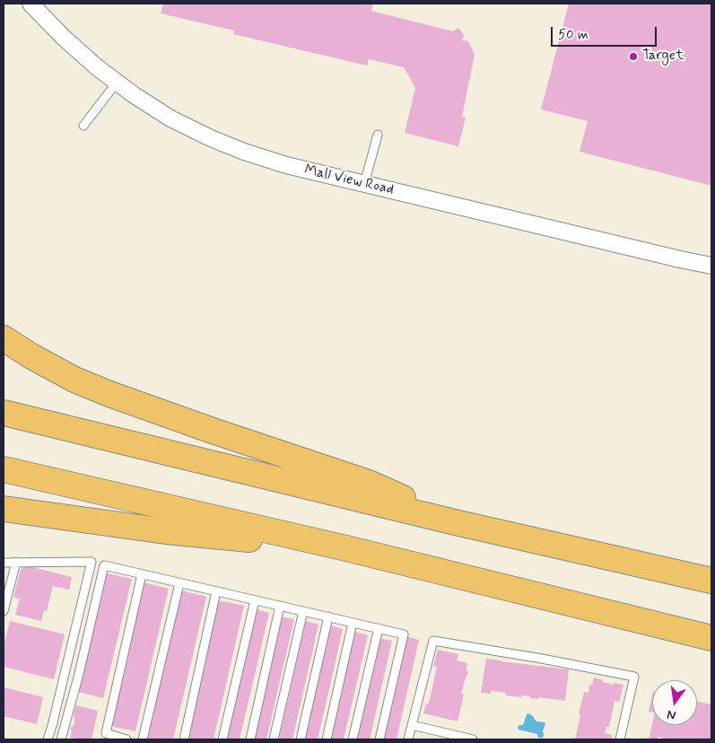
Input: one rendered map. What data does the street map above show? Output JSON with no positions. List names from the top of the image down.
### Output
{
  "streets": {
    "street": ["Mall View Road"]
  },
  "places": ["Target"],
  "scale_bar": "50 m",
  "north": "bottom"
}
